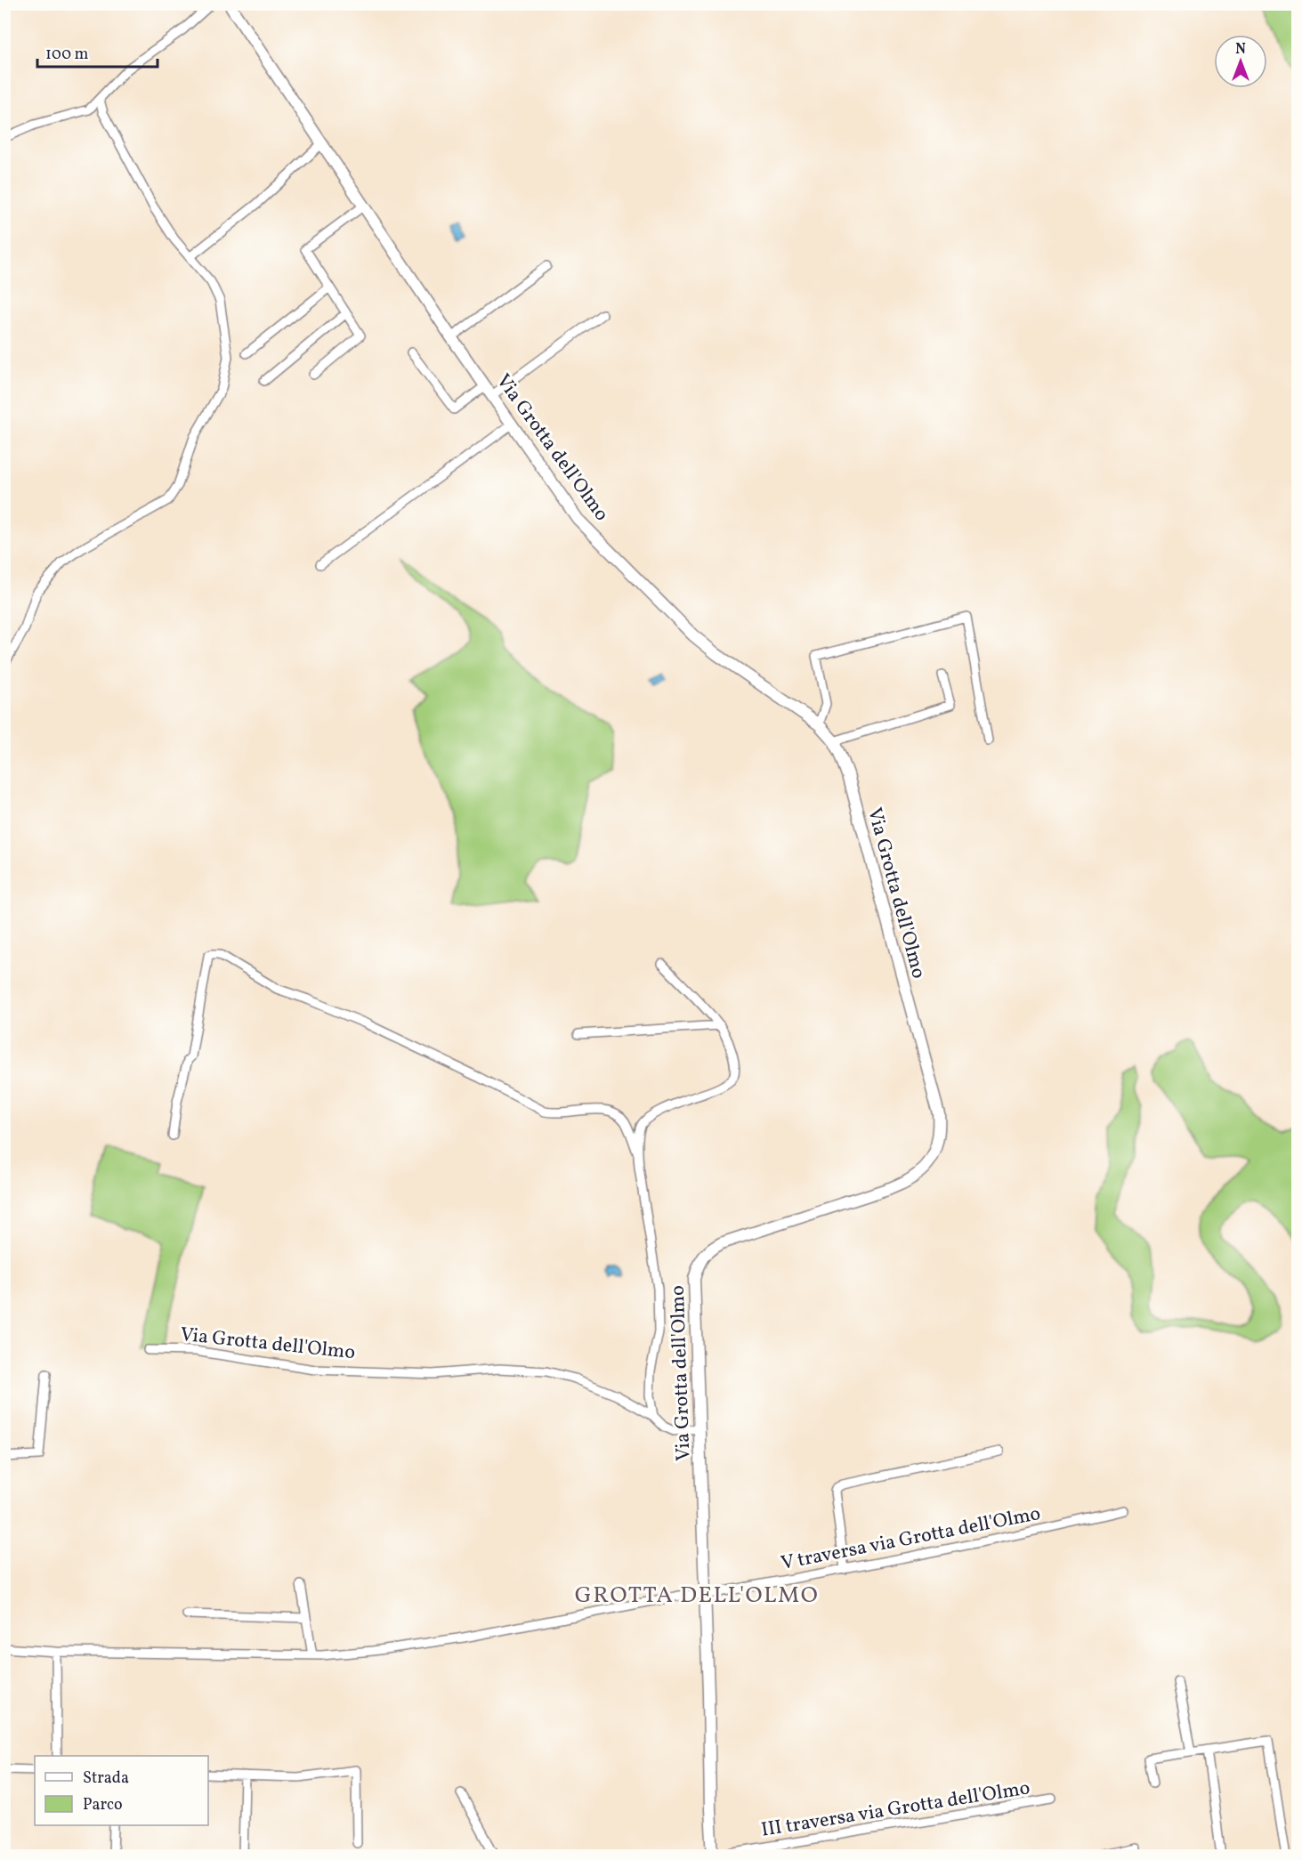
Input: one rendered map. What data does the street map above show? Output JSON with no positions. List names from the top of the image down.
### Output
{
  "streets": {
    "street": ["Via Grotta dell'Olmo", "V traversa via Grotta dell'Olmo", "III traversa via Grotta dell'Olmo"]
  },
  "crossings": [
    ["Via Grotta dell'Olmo", "V traversa via Grotta dell'Olmo"],
    ["Via Grotta dell'Olmo", "III traversa via Grotta dell'Olmo"]
  ],
  "districts": ["GROTTA DELL'OLMO"],
  "legend": ["Strada", "Parco"],
  "scale_bar": "100 m",
  "north": "top"
}
